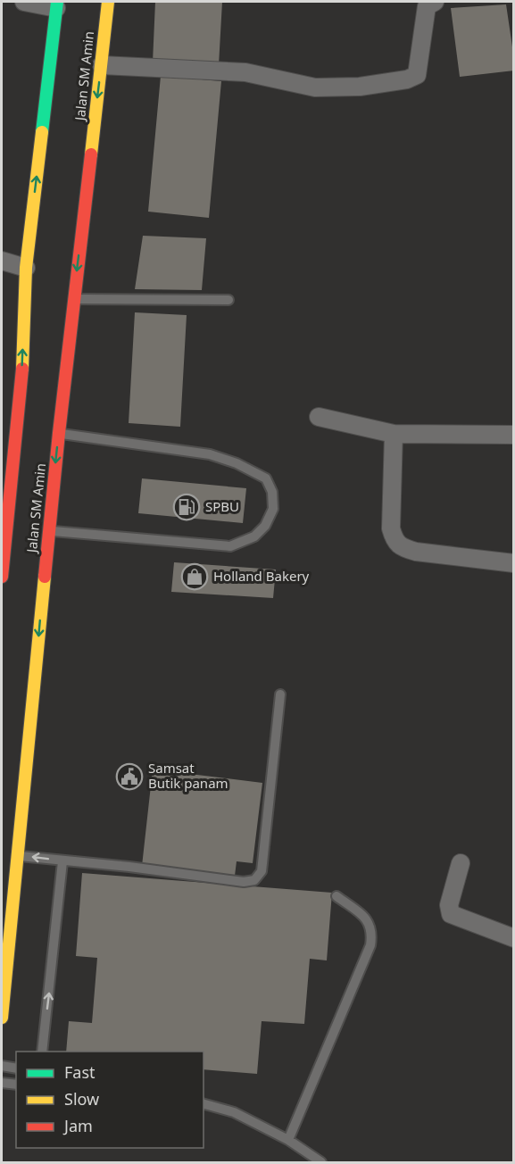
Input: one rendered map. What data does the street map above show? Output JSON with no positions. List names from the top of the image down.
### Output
{
  "streets": {
    "main road": ["Jalan SM Amin"]
  },
  "places": {
    "fuel station": ["SPBU"],
    "shop": ["Holland Bakery"],
    "public building": ["Samsat Butik panam"]
  },
  "legend": ["Fast", "Slow", "Jam"]
}
